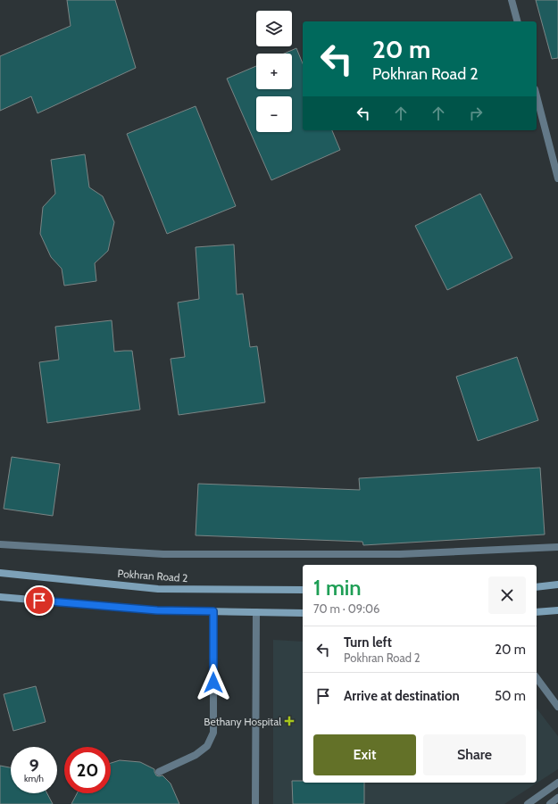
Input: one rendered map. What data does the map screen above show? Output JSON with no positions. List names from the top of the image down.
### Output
{
  "streets": {
    "main road": ["Pokhran Road 2"]
  },
  "places": {
    "health": ["Bethany Hospital"]
  },
  "page": {
    "map_buttons": ["+", "−"],
    "turn": ["20 m", "Pokhran Road 2"],
    "heading": ["1 min", "70 m · 09:06"],
    "list": [
      {
        "name": "Turn left",
        "note": "Pokhran Road 2",
        "value": "20 m"
      },
      {
        "name": "Arrive at destination",
        "value": "50 m"
      }
    ],
    "buttons": ["Exit", "Share"],
    "speed": "9 km/h",
    "limit": "20"
  }
}
